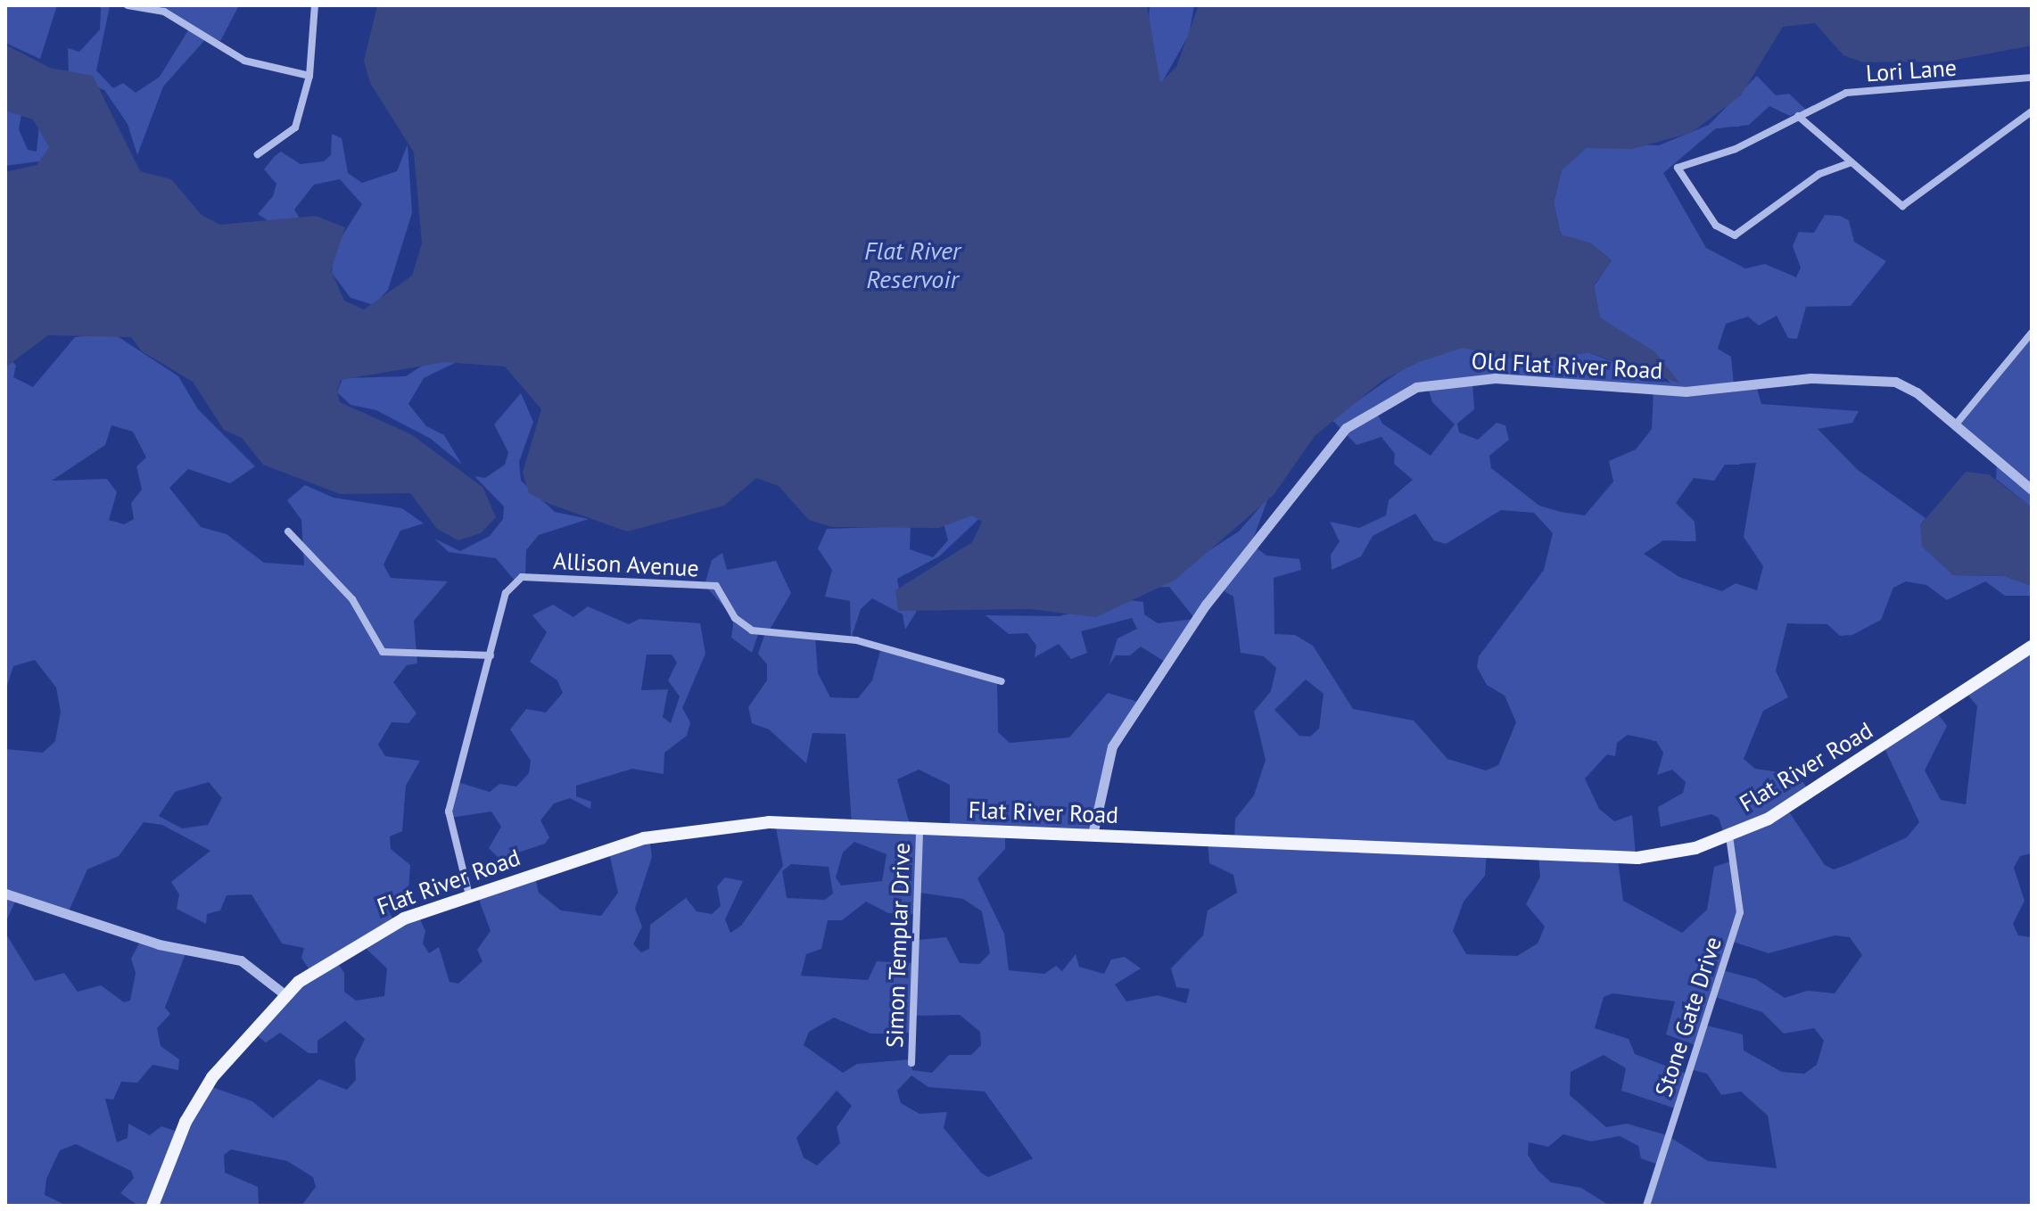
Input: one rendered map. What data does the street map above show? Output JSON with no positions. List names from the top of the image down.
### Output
{
  "streets": {
    "main road": ["Flat River Road"],
    "street": [
      "Lori Lane",
      "Old Flat River Road",
      "Allison Avenue",
      "Simon Templar Drive",
      "Stone Gate Drive"
    ]
  },
  "crossings": [
    ["Old Flat River Road", "Flat River Road"],
    ["Flat River Road", "Simon Templar Drive"],
    ["Flat River Road", "Stone Gate Drive"]
  ],
  "water": ["Flat River Reservoir"]
}
